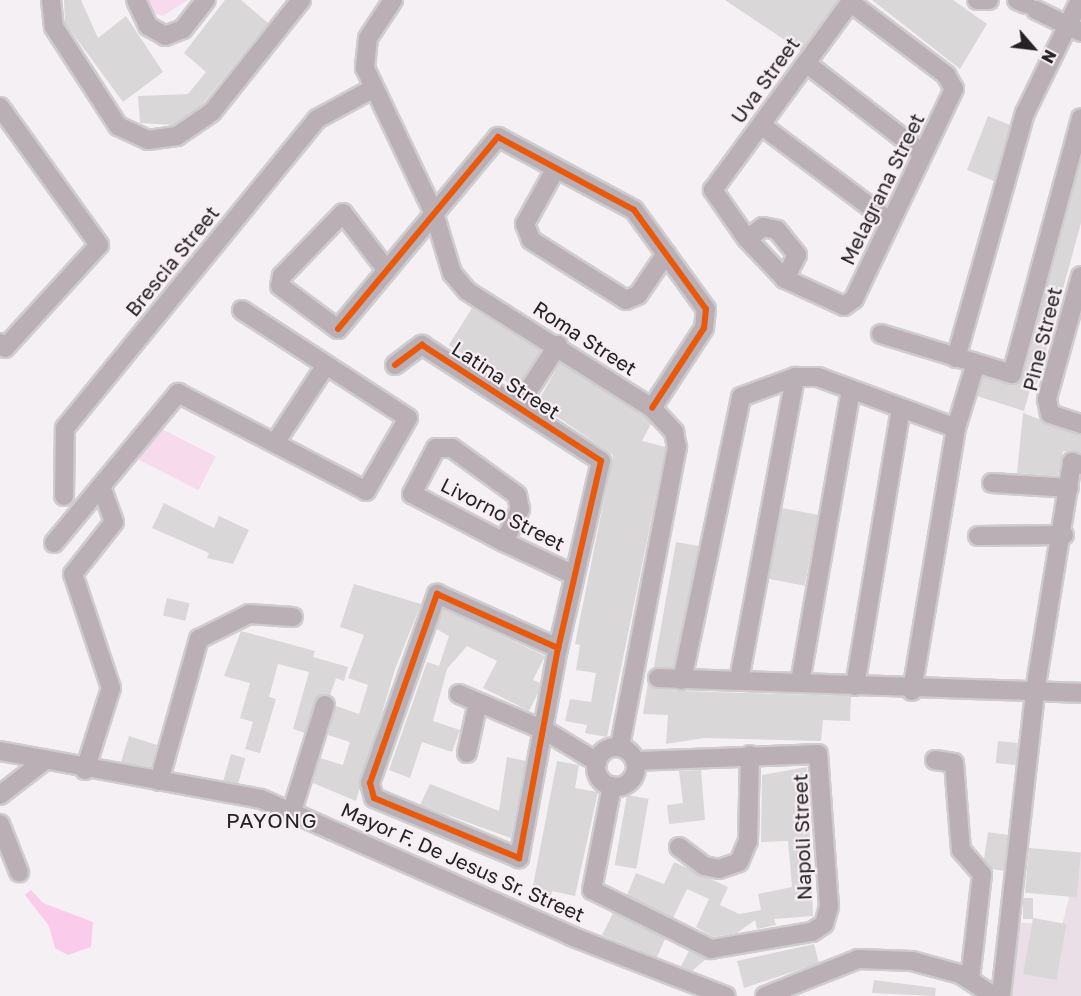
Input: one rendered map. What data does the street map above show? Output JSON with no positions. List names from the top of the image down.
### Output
{
  "streets": {
    "street": [
      "Uva Street",
      "Melagrana Street",
      "Brescia Street",
      "Roma Street",
      "Pine Street",
      "Latina Street",
      "Livorno Street",
      "Napoli Street",
      "Mayor F. De Jesus Sr. Street"
    ]
  },
  "crossings": [
    ["Uva Street", "Melagrana Street"],
    ["Brescia Street", "Roma Street"],
    ["Roma Street", "Napoli Street"],
    ["Latina Street", "Livorno Street"]
  ],
  "districts": ["PAYONG"],
  "north": "bottom right"
}
